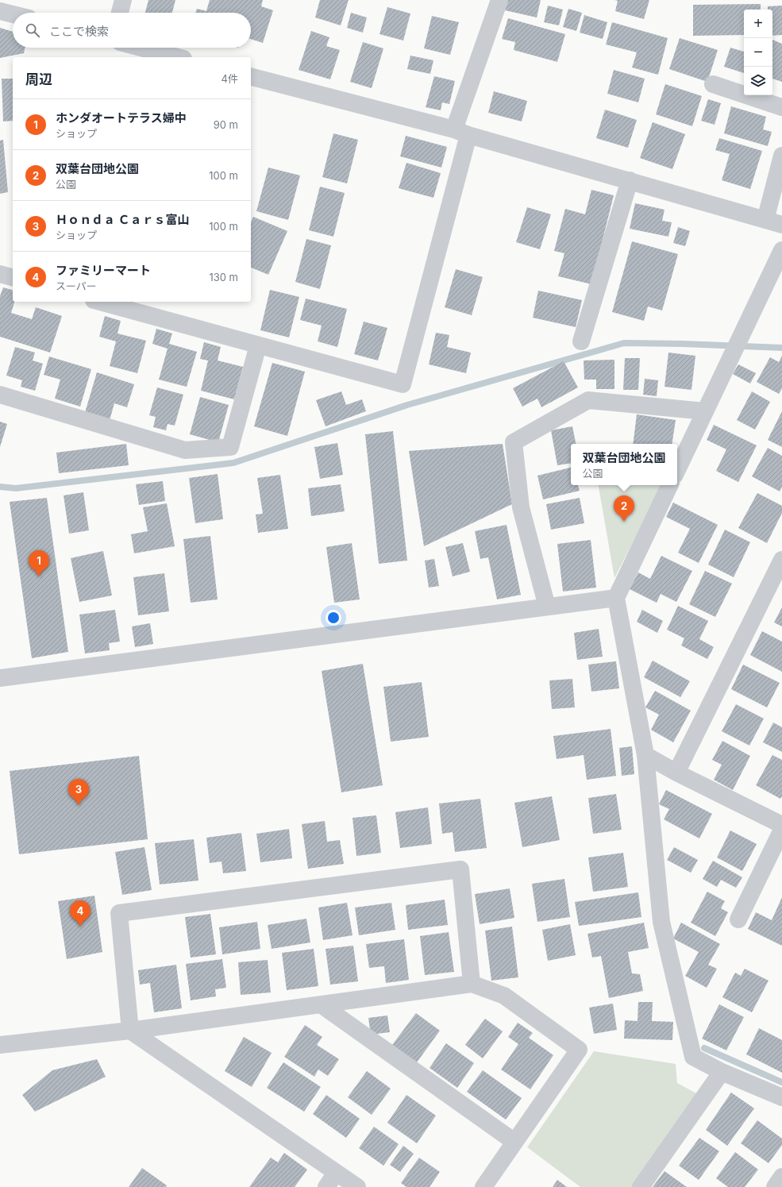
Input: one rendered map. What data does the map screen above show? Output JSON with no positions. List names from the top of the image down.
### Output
{
  "page": {
    "map_buttons": ["+", "−"],
    "search": "ここで検索",
    "heading": ["周辺", "4件"],
    "list": [
      {
        "mark": "1",
        "name": "ホンダオートテラス婦中",
        "note": "ショップ",
        "value": "90 m"
      },
      {
        "mark": "2",
        "name": "双葉台団地公園",
        "note": "公園",
        "value": "100 m"
      },
      {
        "mark": "3",
        "name": "Ｈｏｎｄａ Ｃａｒｓ富山",
        "note": "ショップ",
        "value": "100 m"
      },
      {
        "mark": "4",
        "name": "ファミリーマート",
        "note": "スーパー",
        "value": "130 m"
      }
    ],
    "popup": ["双葉台団地公園", "公園"],
    "pins": [
      "2",
      "1",
      "3",
      "4"
    ]
  }
}
